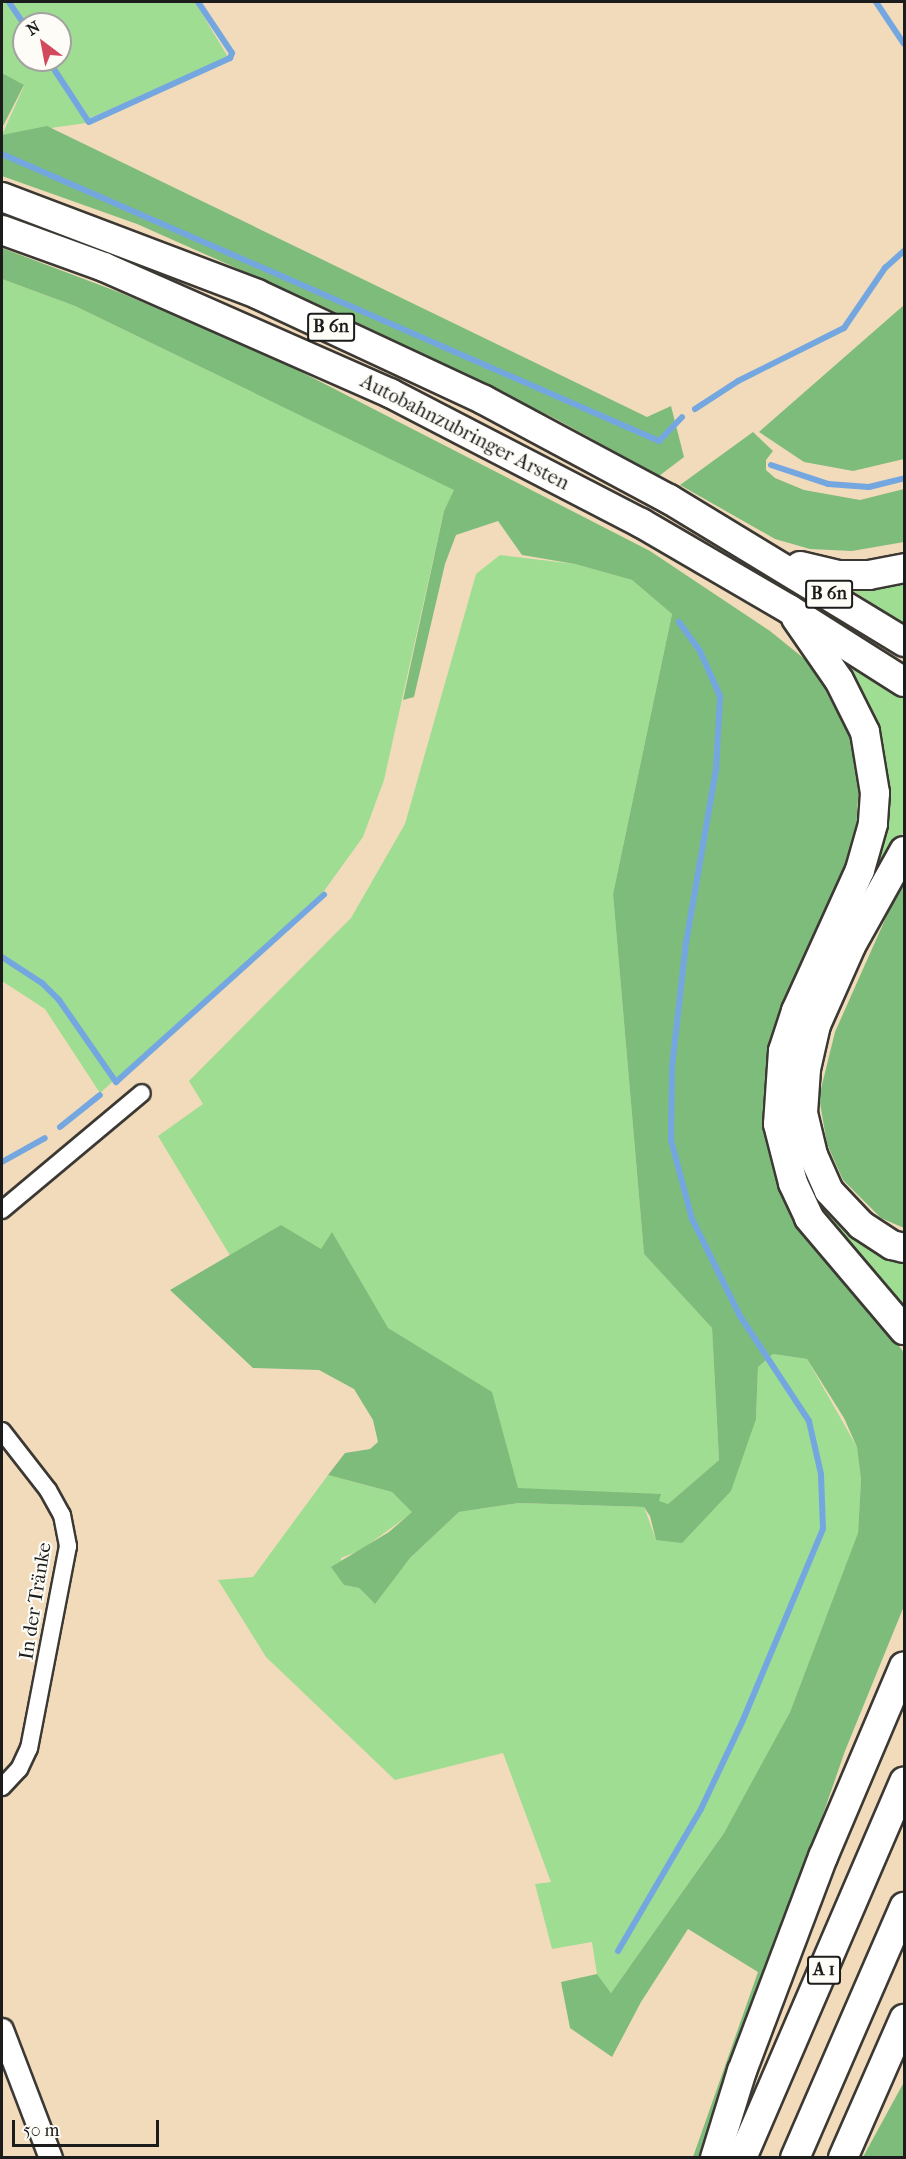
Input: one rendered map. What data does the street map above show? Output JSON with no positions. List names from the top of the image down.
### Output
{
  "streets": {
    "highway": ["B 6n", "Autobahnzubringer Arsten", "A 1"],
    "street": ["In der Tränke"]
  },
  "scale_bar": "50 m",
  "north": "top left"
}
